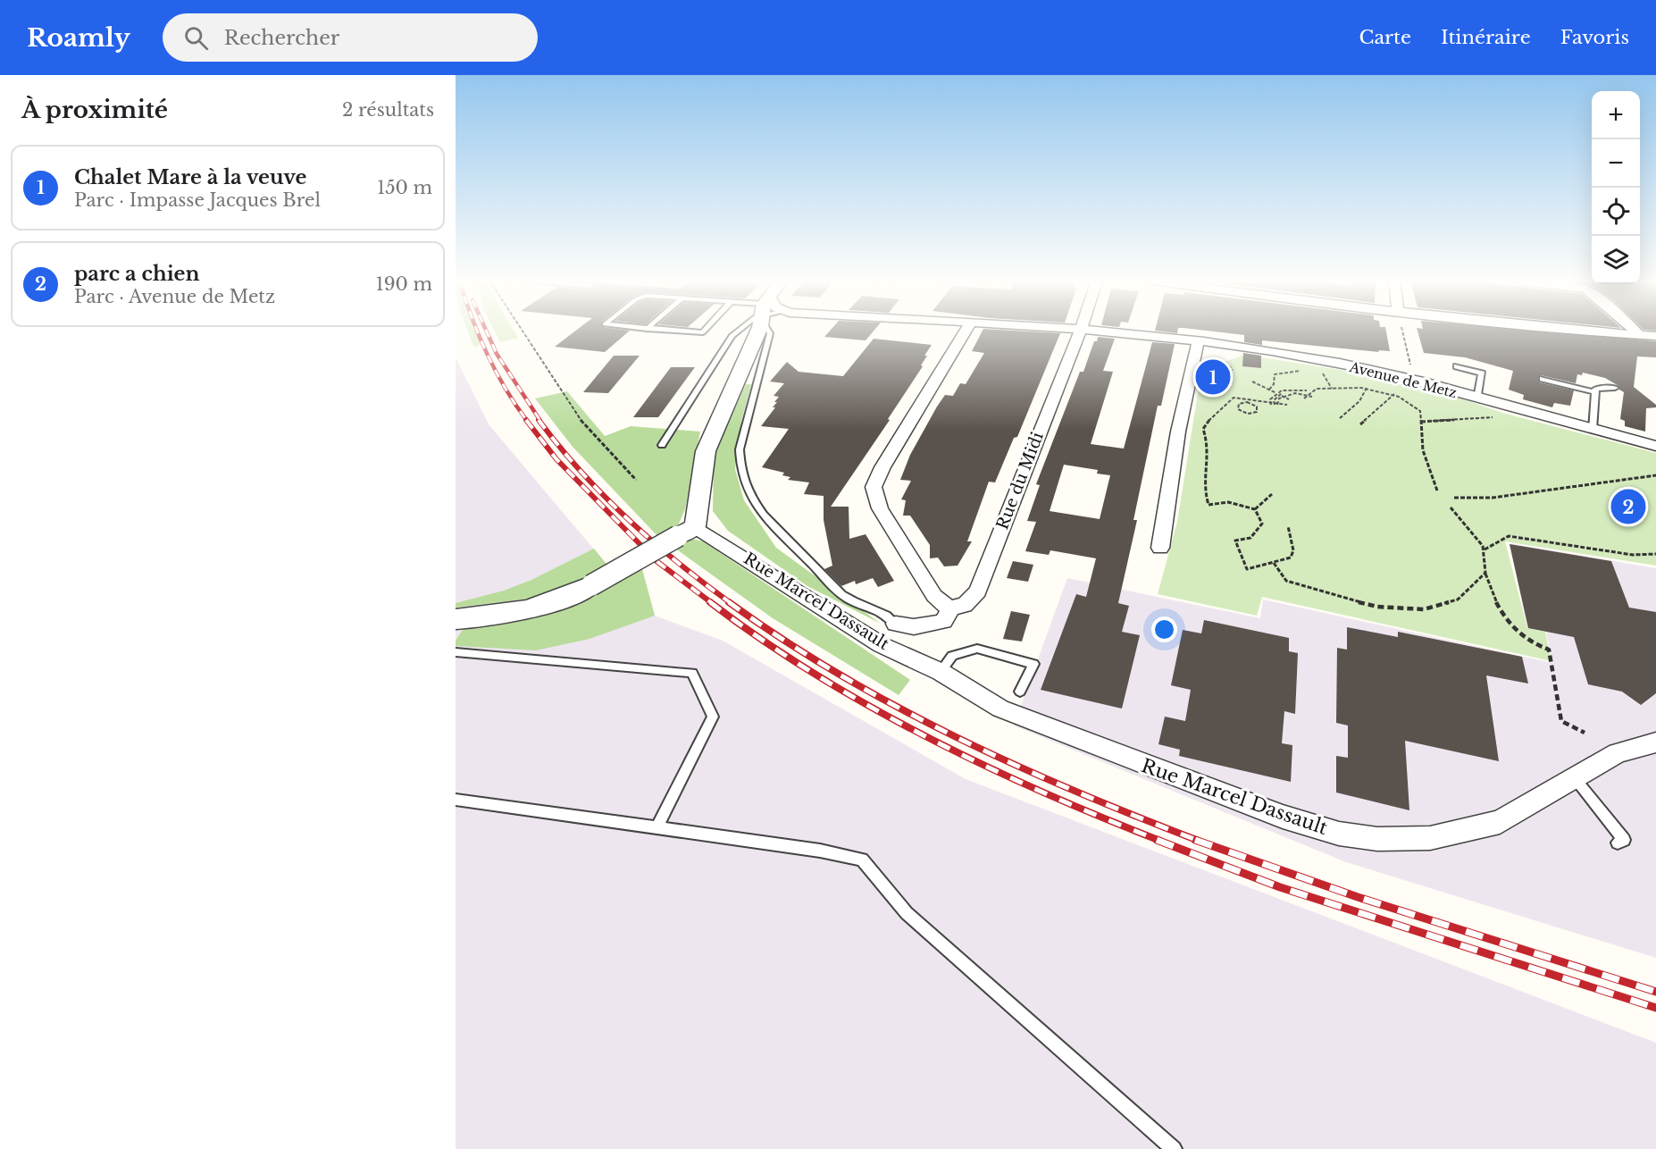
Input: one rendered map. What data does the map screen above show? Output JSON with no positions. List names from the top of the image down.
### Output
{
  "streets": {
    "street": ["Avenue de Metz", "Rue du Midi", "Rue Marcel Dassault"]
  },
  "page": {
    "header": "Roamly",
    "search": "Rechercher",
    "nav": ["Carte", "Itinéraire", "Favoris"],
    "heading": ["À proximité", "2 résultats"],
    "map_buttons": ["+", "−"],
    "list": [
      {
        "mark": "1",
        "name": "Chalet Mare à la veuve",
        "note": "Parc · Impasse Jacques Brel",
        "value": "150 m"
      },
      {
        "mark": "2",
        "name": "parc a chien",
        "note": "Parc · Avenue de Metz",
        "value": "190 m"
      }
    ],
    "pins": ["1", "2"]
  }
}
